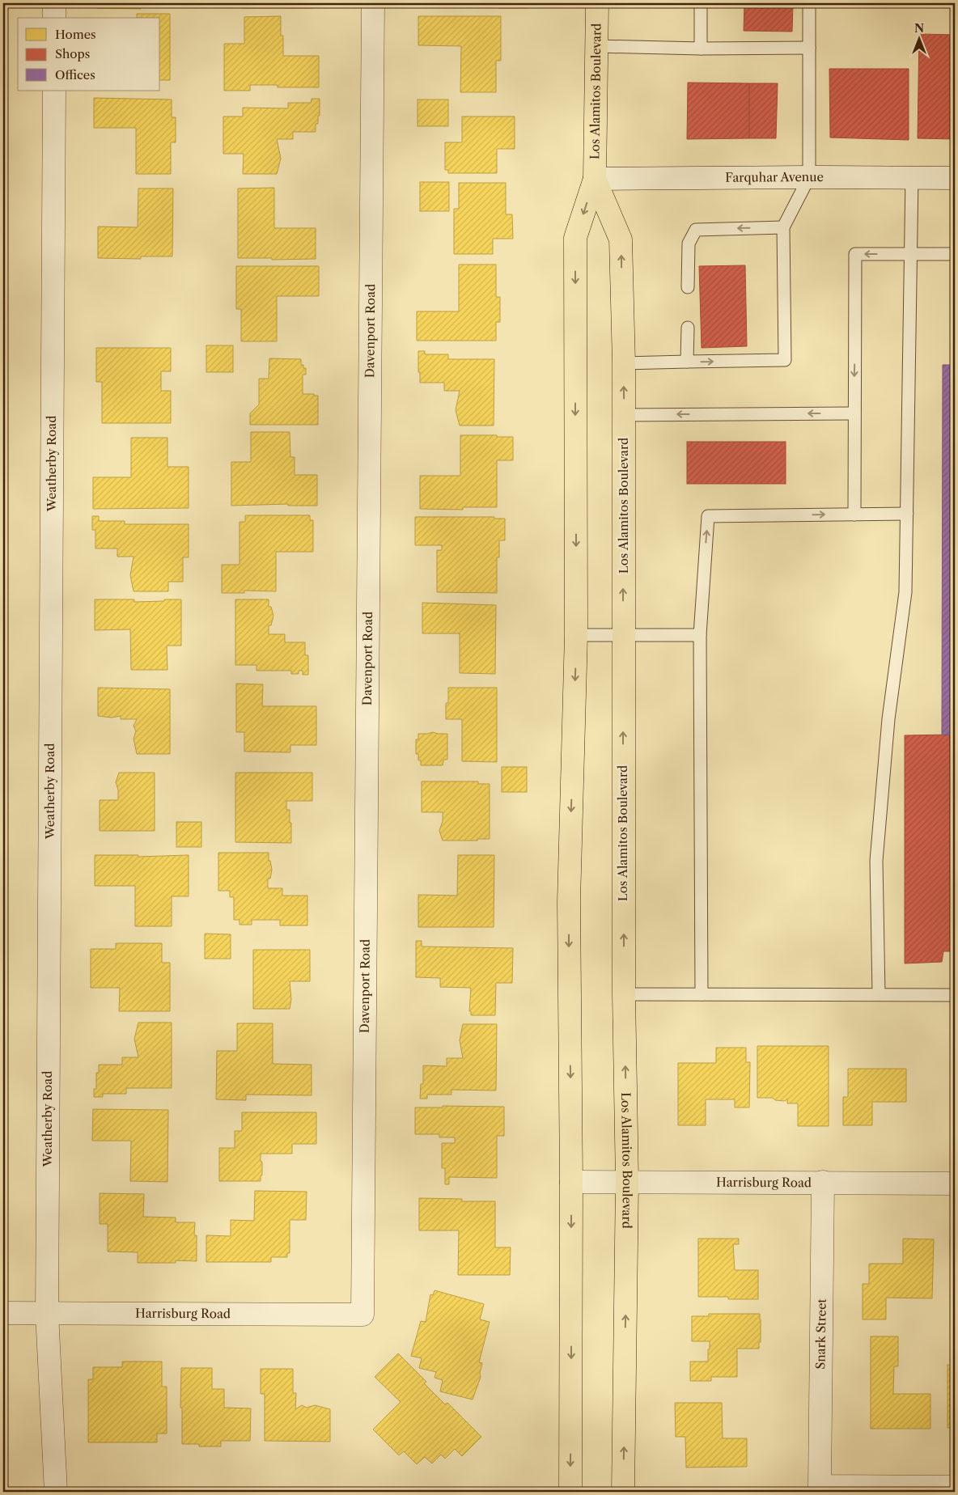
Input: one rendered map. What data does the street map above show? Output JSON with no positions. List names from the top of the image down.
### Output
{
  "streets": {
    "main road": ["Los Alamitos Boulevard"],
    "street": [
      "Farquhar Avenue",
      "Davenport Road",
      "Weatherby Road",
      "Harrisburg Road",
      "Snark Street"
    ]
  },
  "crossings": [
    ["Los Alamitos Boulevard", "Farquhar Avenue"],
    ["Los Alamitos Boulevard", "Harrisburg Road"],
    ["Davenport Road", "Harrisburg Road"],
    ["Weatherby Road", "Harrisburg Road"],
    ["Harrisburg Road", "Snark Street"]
  ],
  "legend": ["Homes", "Shops", "Offices"],
  "north": "top"
}
